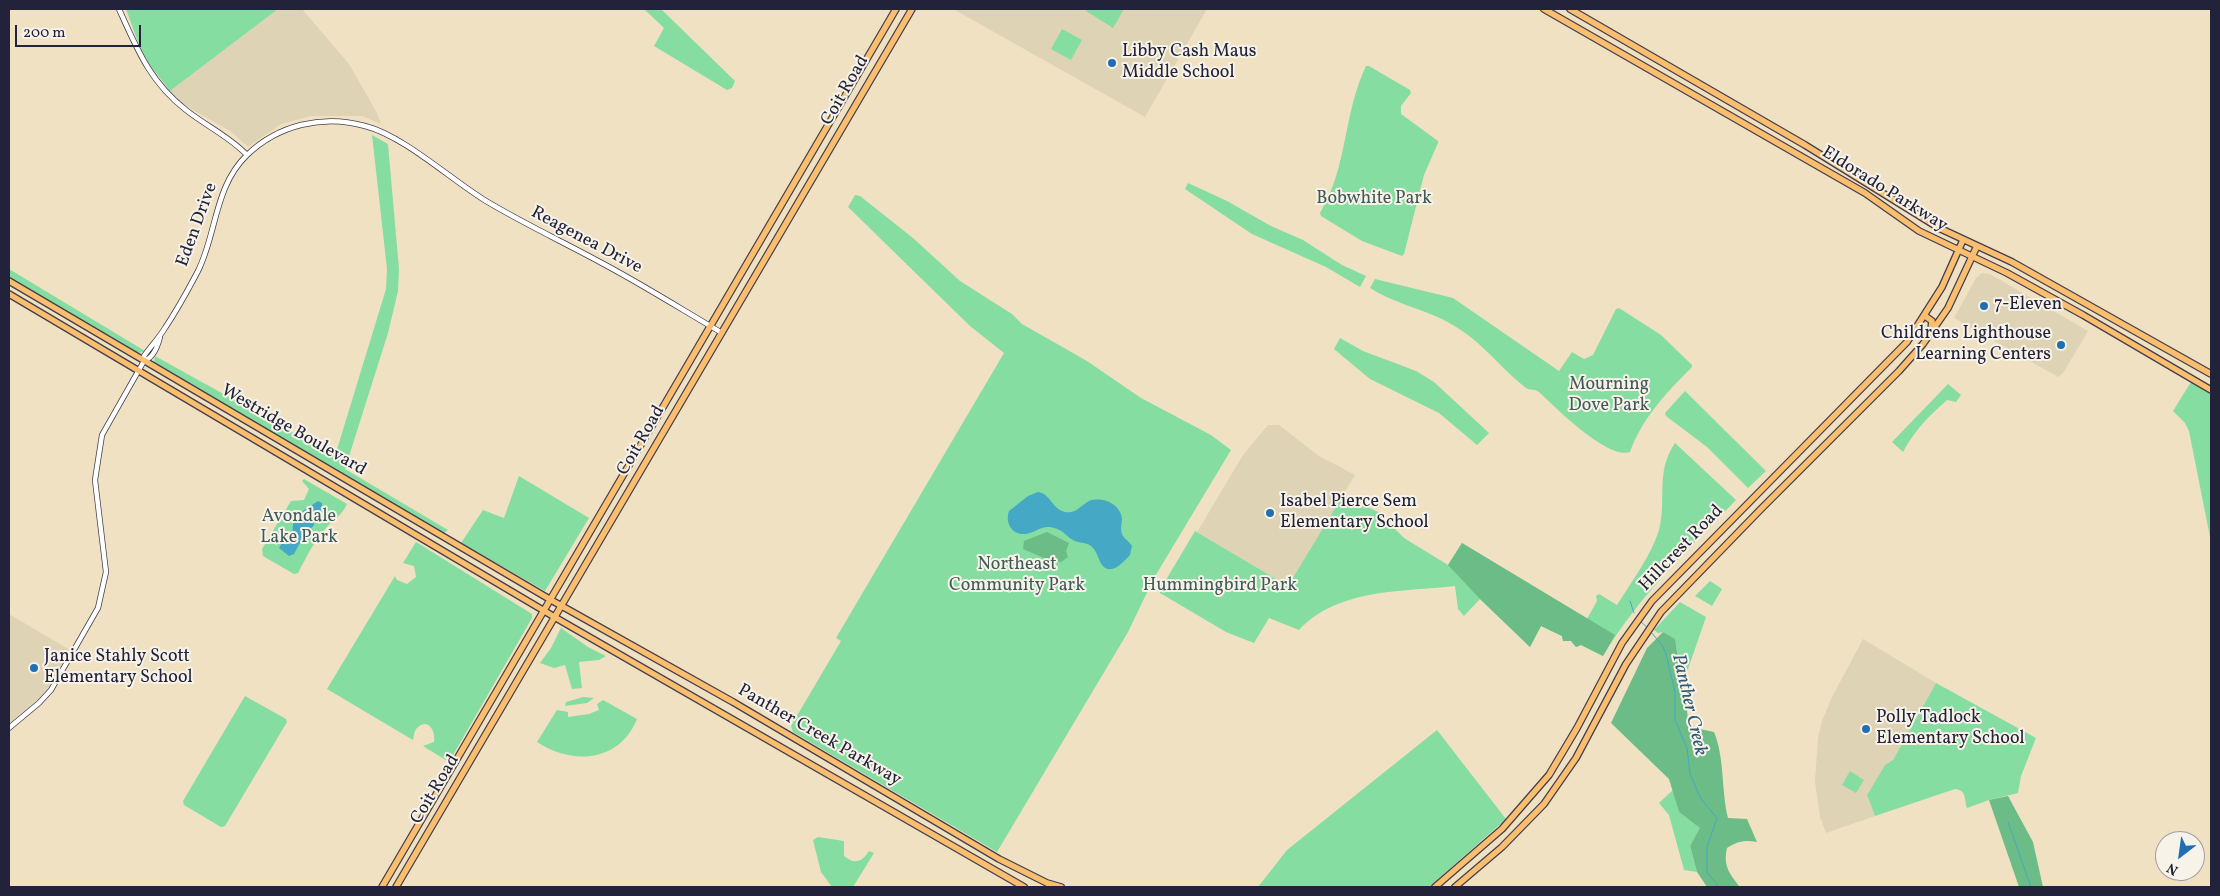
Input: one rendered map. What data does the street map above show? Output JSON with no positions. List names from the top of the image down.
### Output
{
  "streets": {
    "main road": [
      "Coit Road",
      "Eldorado Parkway",
      "Westridge Boulevard",
      "Hillcrest Road",
      "Panther Creek Parkway"
    ],
    "street": ["Eden Drive", "Reagenea Drive"]
  },
  "crossings": [
    ["Coit Road", "Reagenea Drive"],
    ["Coit Road", "Westridge Boulevard"],
    ["Coit Road", "Panther Creek Parkway"],
    ["Eldorado Parkway", "Hillcrest Road"],
    ["Eden Drive", "Reagenea Drive"],
    ["Eden Drive", "Westridge Boulevard"],
    ["Westridge Boulevard", "Panther Creek Parkway"]
  ],
  "water": ["Panther Creek"],
  "parks": [
    "Bobwhite Park",
    "Mourning Dove Park",
    "Avondale Lake Park",
    "Northeast Community Park",
    "Hummingbird Park"
  ],
  "places": [
    "Libby Cash Maus Middle School",
    "7-Eleven",
    "Childrens Lighthouse Learning Centers",
    "Isabel Pierce Sem Elementary School",
    "Janice Stahly Scott Elementary School",
    "Polly Tadlock Elementary School"
  ],
  "scale_bar": "200 m",
  "north": "bottom left"
}
